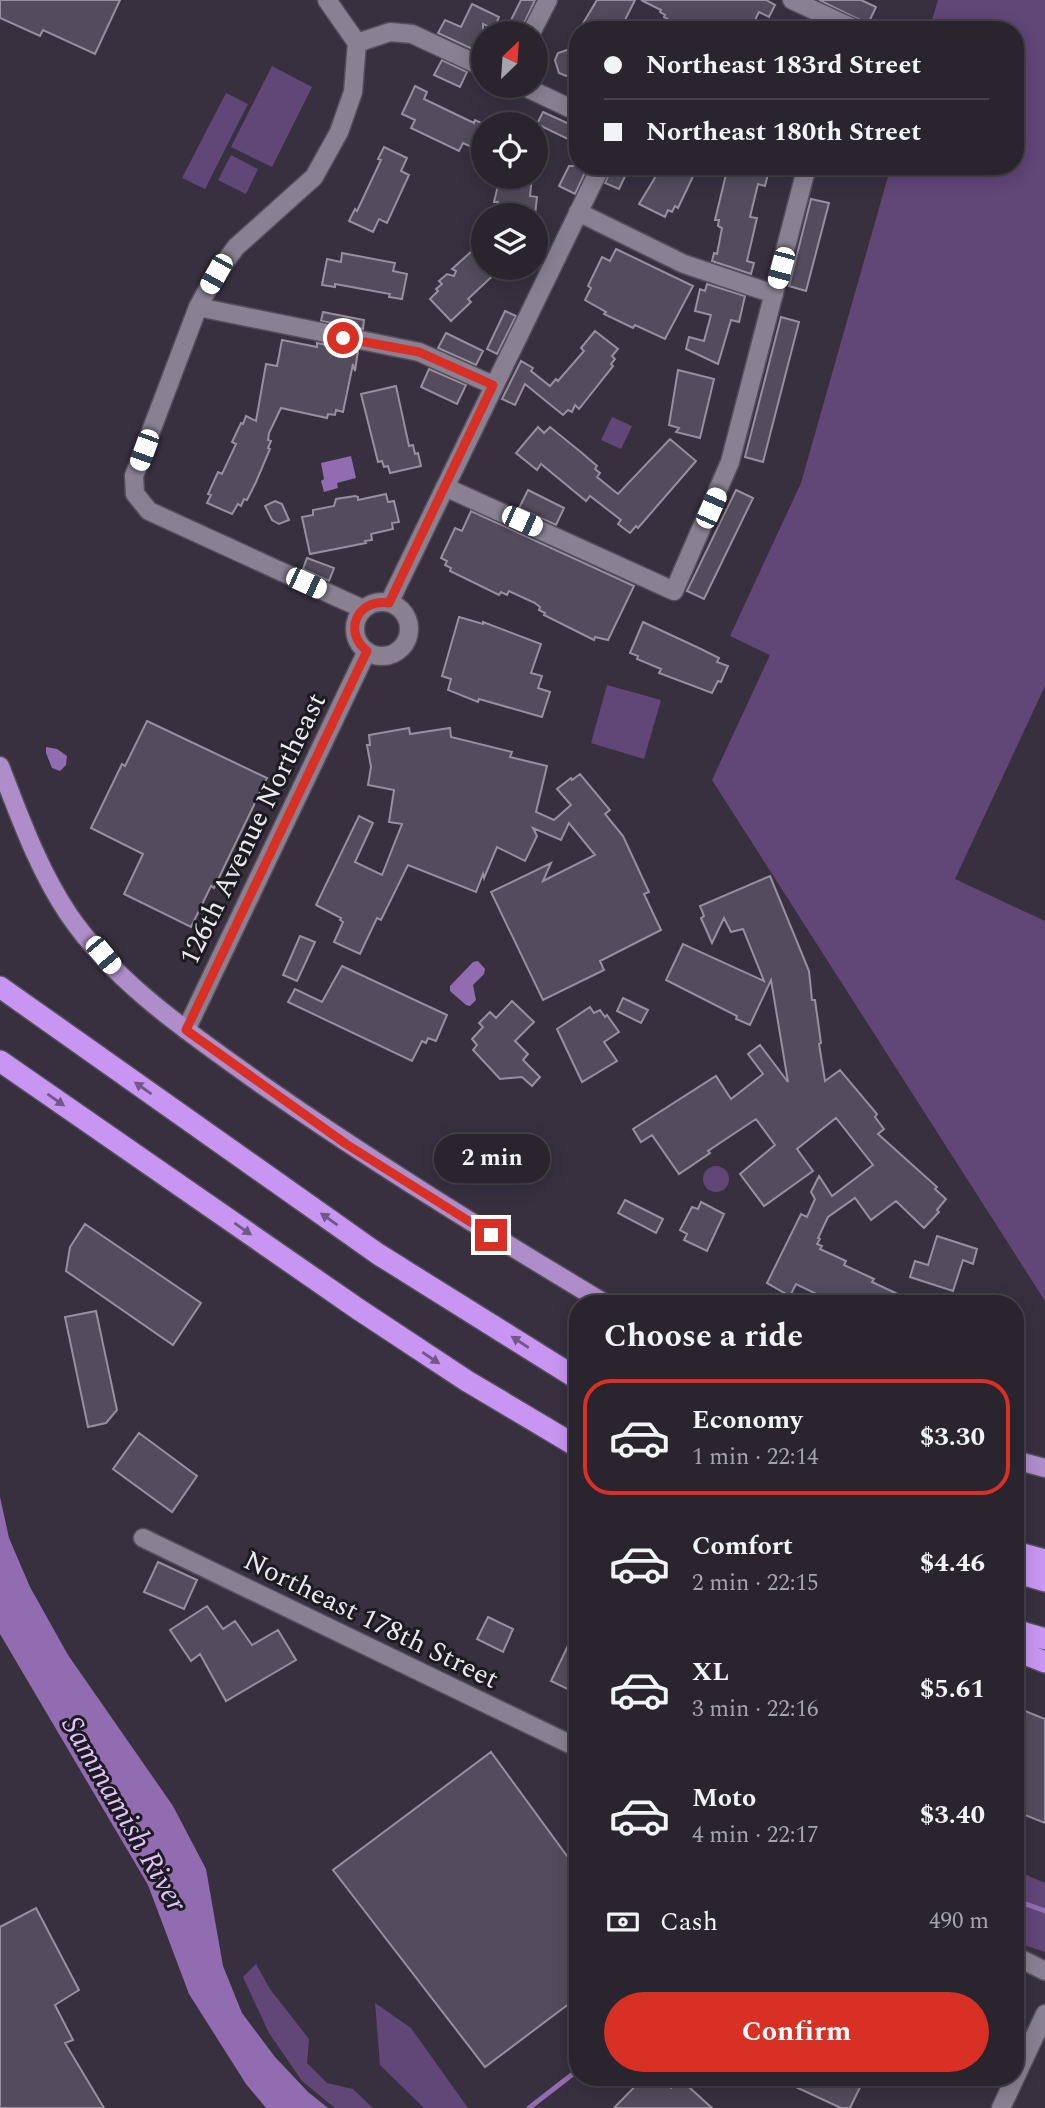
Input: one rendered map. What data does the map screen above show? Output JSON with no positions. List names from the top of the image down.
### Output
{
  "streets": {
    "street": ["126th Avenue Northeast", "Northeast 178th Street"]
  },
  "water": ["Sammamish River"],
  "north": "top right",
  "page": {
    "banner": ["Northeast 183rd Street", "Northeast 180th Street"],
    "bubble": "2 min",
    "heading": "Choose a ride",
    "list": [
      {
        "name": "Economy",
        "note": "1 min · 22:14",
        "value": "$3.30"
      },
      {
        "name": "Comfort",
        "note": "2 min · 22:15",
        "value": "$4.46"
      },
      {
        "name": "XL",
        "note": "3 min · 22:16",
        "value": "$5.61"
      },
      {
        "name": "Moto",
        "note": "4 min · 22:17",
        "value": "$3.40"
      }
    ],
    "pay": ["Cash", "490 m"],
    "buttons": "Confirm"
  }
}
